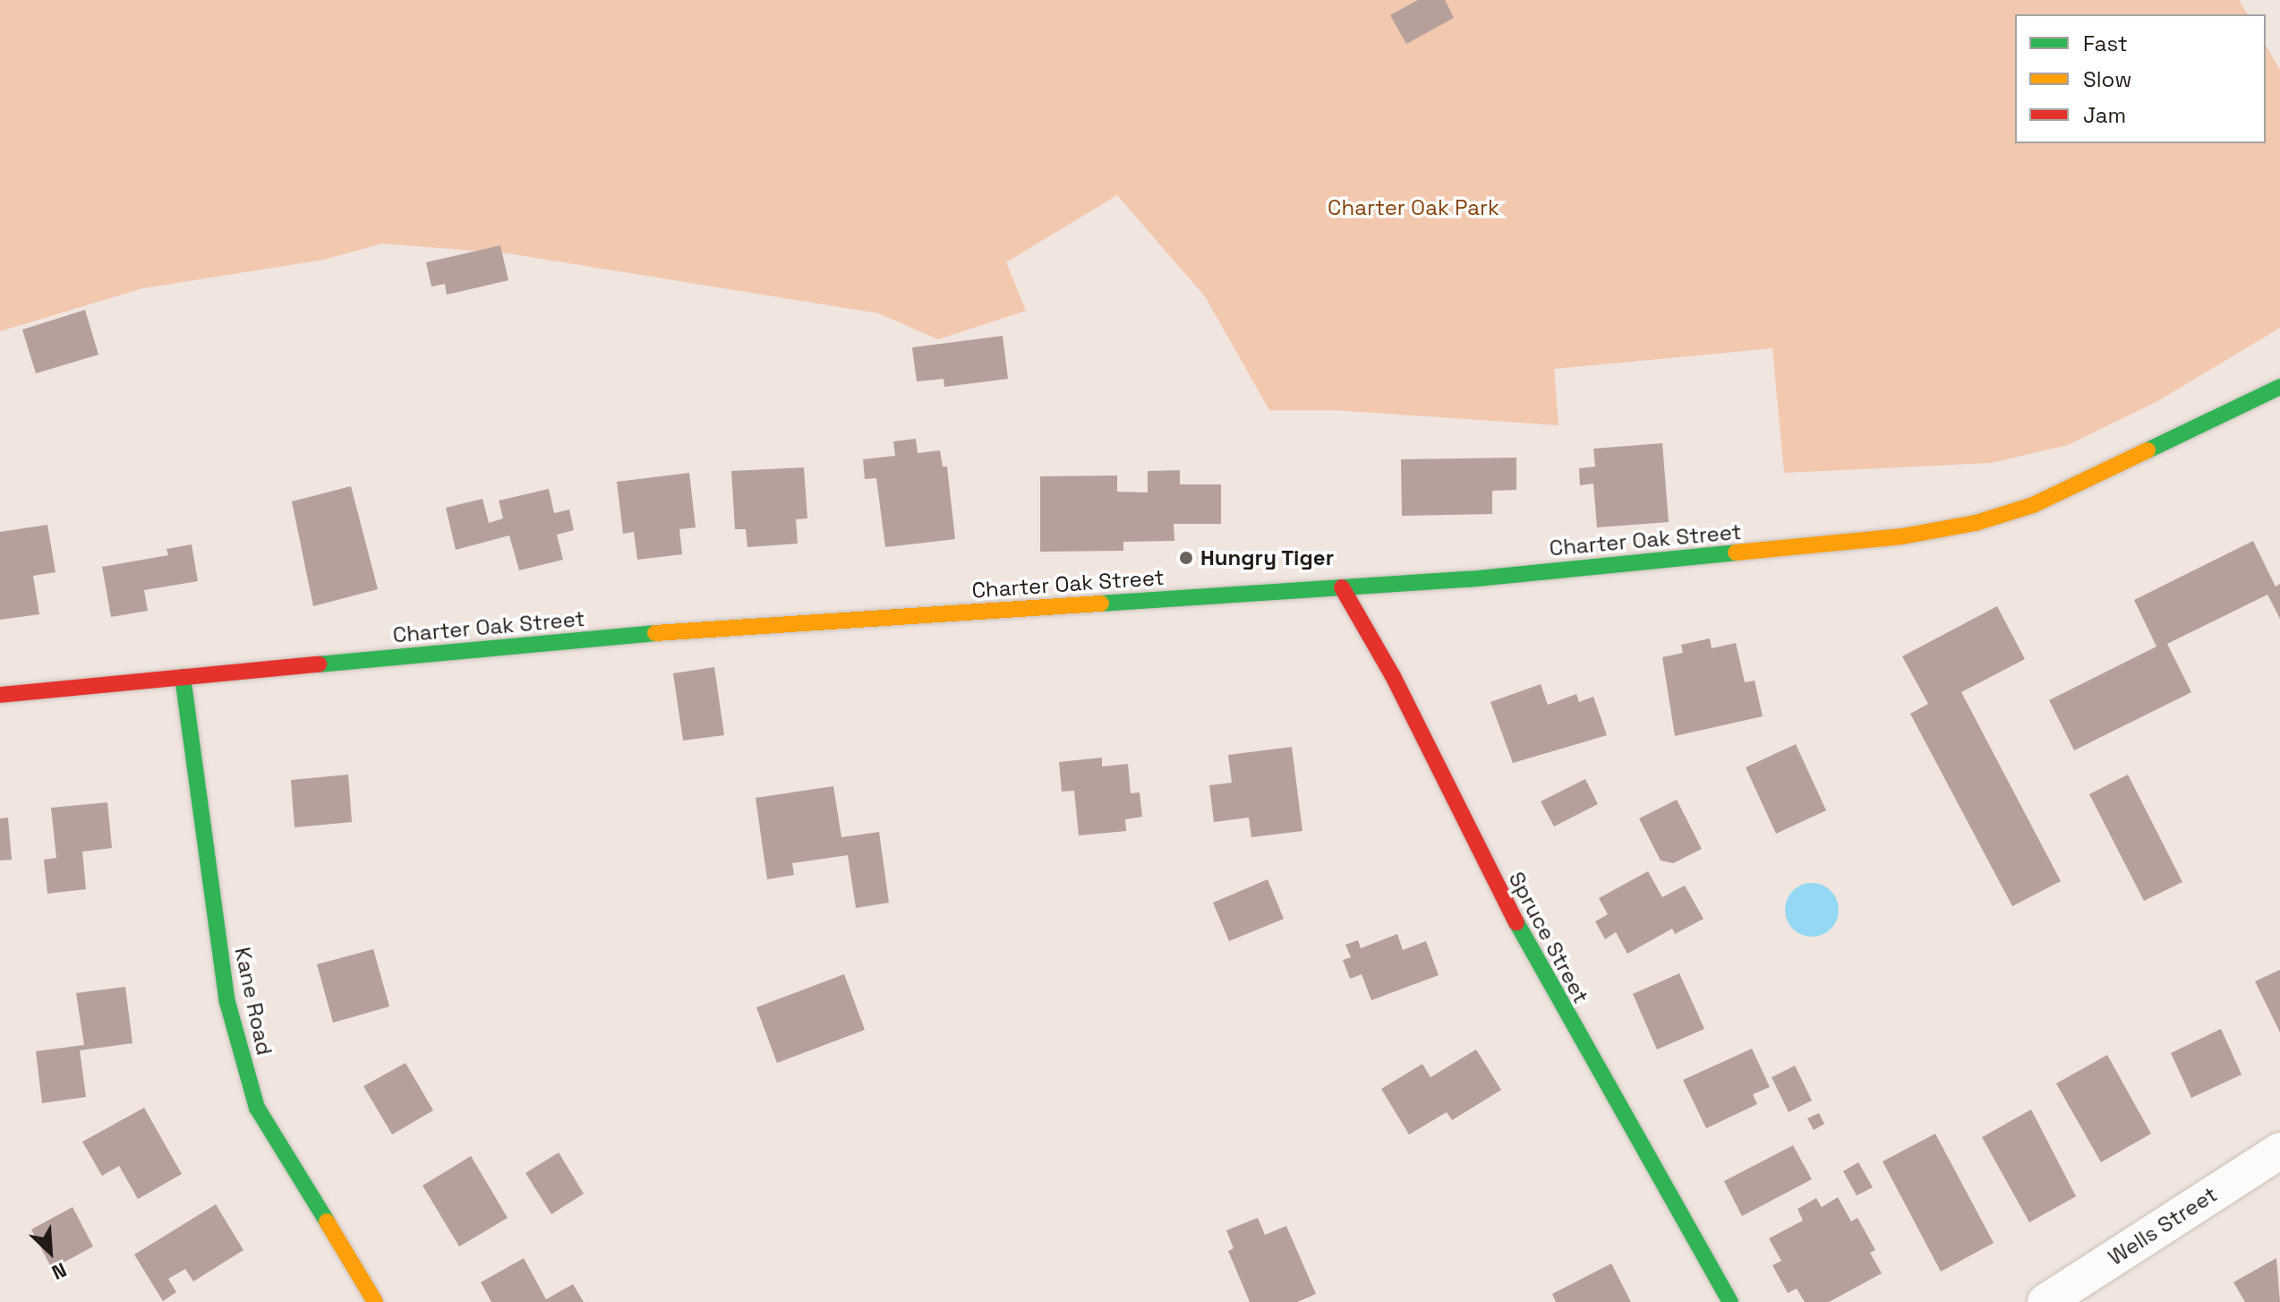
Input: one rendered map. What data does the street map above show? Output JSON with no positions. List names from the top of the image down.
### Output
{
  "streets": {
    "main road": ["Charter Oak Street", "Spruce Street", "Kane Road"],
    "street": ["Wells Street"]
  },
  "crossings": [
    ["Charter Oak Street", "Spruce Street"],
    ["Charter Oak Street", "Kane Road"]
  ],
  "parks": ["Charter Oak Park"],
  "places": ["Hungry Tiger"],
  "legend": ["Fast", "Slow", "Jam"],
  "north": "bottom right"
}
